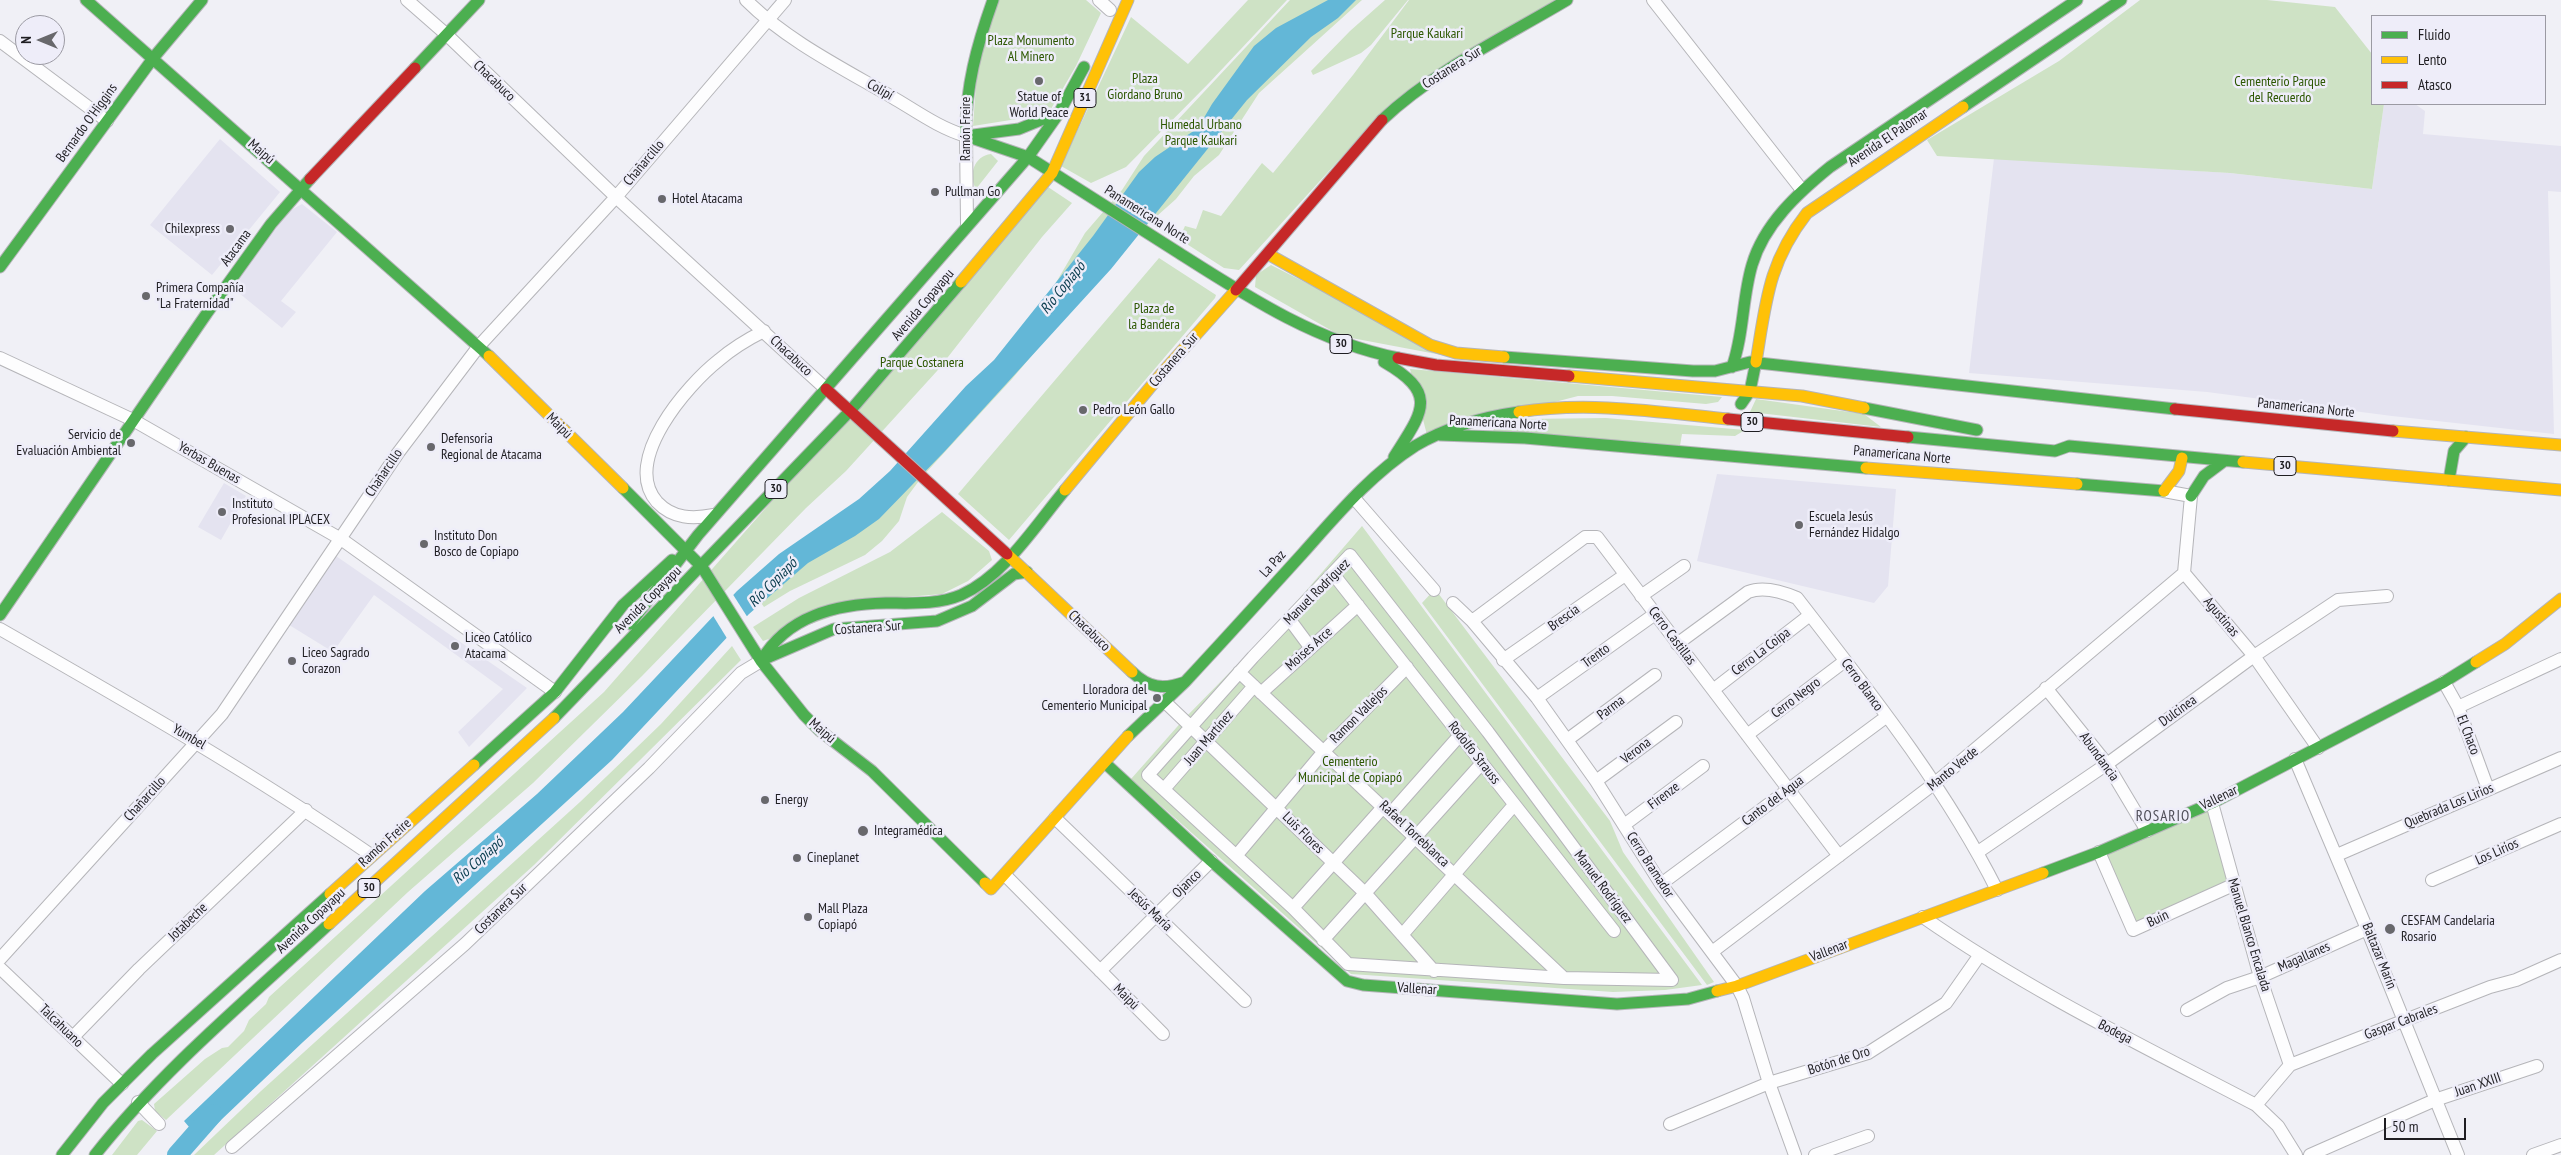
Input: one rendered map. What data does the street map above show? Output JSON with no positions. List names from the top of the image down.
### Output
{
  "streets": {
    "main road": [
      "Costanera Sur",
      "Chacabuco",
      "Colipí",
      "31",
      "Bernardo O'Higgins",
      "Ramón Freire",
      "Avenida El Palomar",
      "Maipú",
      "Panamericana Norte",
      "Atacama",
      "Avenida Copayapu",
      "30",
      "La Paz",
      "Vallenar"
    ],
    "street": [
      "Chañarcillo",
      "Yerbas Buenas",
      "Manuel Rodríguez",
      "Agustinas",
      "Brescia",
      "Cerro Castillas",
      "Moises Arce",
      "Cerro La Coipa",
      "Trento",
      "Cerro Blanco",
      "Cerro Negro",
      "Parma",
      "Dulcinea",
      "Ramon Vallejos",
      "El Chaco",
      "Yumbel",
      "Juan Martínez",
      "Verona",
      "Rodolfo Strauss",
      "Abundancia",
      "Manto Verde",
      "Firenze",
      "Canto del Agua",
      "Quebrada Los Lirios",
      "Luis Flores",
      "Rafael Torreblanca",
      "Los Lirios",
      "Cerro Bramador",
      "Ojanco",
      "Jesús María",
      "Buin",
      "Jotabeche",
      "Manuel Blanco Encalada",
      "Baltazar Marín",
      "Magallanes",
      "Gaspar Cabrales",
      "Talcahuano",
      "Bodega",
      "Botón de Oro",
      "Juan XXIII"
    ]
  },
  "crossings": [
    ["Costanera Sur", "Chacabuco"],
    ["Costanera Sur", "Maipú"],
    ["Costanera Sur", "Panamericana Norte"],
    ["Chacabuco", "Chañarcillo"],
    ["Chacabuco", "Atacama"],
    ["Chacabuco", "Avenida Copayapu"],
    ["Chacabuco", "La Paz"],
    ["Colipí", "Ramón Freire"],
    ["Colipí", "Chañarcillo"],
    ["Colipí", "Panamericana Norte"],
    ["Colipí", "Avenida Copayapu"],
    ["Bernardo O'Higgins", "Maipú"],
    ["Ramón Freire", "Maipú"],
    ["Ramón Freire", "Avenida Copayapu"],
    ["Ramón Freire", "Yerbas Buenas"],
    ["Ramón Freire", "Yumbel"],
    ["Ramón Freire", "Talcahuano"],
    ["Avenida El Palomar", "Panamericana Norte"],
    ["Maipú", "Chañarcillo"],
    ["Maipú", "Atacama"],
    ["Maipú", "Avenida Copayapu"],
    ["Maipú", "La Paz"],
    ["Maipú", "Ojanco"],
    ["Chañarcillo", "Yerbas Buenas"],
    ["Chañarcillo", "Yumbel"],
    ["Panamericana Norte", "Avenida Copayapu"],
    ["Panamericana Norte", "La Paz"],
    ["Atacama", "Yerbas Buenas"],
    ["La Paz", "Vallenar"],
    ["La Paz", "Luis Flores"],
    ["La Paz", "Jesús María"],
    ["Manuel Rodríguez", "Ramon Vallejos"],
    ["Manuel Rodríguez", "Juan Martínez"],
    ["Manuel Rodríguez", "Rodolfo Strauss"],
    ["Manuel Rodríguez", "Luis Flores"],
    ["Manuel Rodríguez", "Rafael Torreblanca"],
    ["Agustinas", "Dulcinea"],
    ["Agustinas", "Manto Verde"],
    ["Agustinas", "Vallenar"],
    ["Brescia", "Cerro Castillas"],
    ["Brescia", "Cerro Bramador"],
    ["Cerro Castillas", "Cerro La Coipa"],
    ["Cerro Castillas", "Trento"],
    ["Cerro Castillas", "Cerro Blanco"],
    ["Cerro Castillas", "Cerro Negro"],
    ["Cerro Castillas", "Manto Verde"],
    ["Cerro Castillas", "Canto del Agua"],
    ["Cerro Castillas", "Cerro Bramador"],
    ["Moises Arce", "Juan Martínez"],
    ["Moises Arce", "Rodolfo Strauss"],
    ["Moises Arce", "Rafael Torreblanca"],
    ["Cerro La Coipa", "Cerro Blanco"],
    ["Trento", "Cerro Bramador"],
    ["Cerro Blanco", "Cerro Negro"],
    ["Cerro Blanco", "Dulcinea"],
    ["Cerro Blanco", "Manto Verde"],
    ["Cerro Blanco", "Vallenar"],
    ["Cerro Blanco", "Canto del Agua"],
    ["Parma", "Cerro Bramador"],
    ["Dulcinea", "Abundancia"],
    ["Ramon Vallejos", "Rodolfo Strauss"],
    ["Ramon Vallejos", "Luis Flores"],
    ["Ramon Vallejos", "Rafael Torreblanca"],
    ["El Chaco", "Vallenar"],
    ["El Chaco", "Quebrada Los Lirios"],
    ["Yumbel", "Jotabeche"],
    ["Juan Martínez", "Luis Flores"],
    ["Juan Martínez", "Rafael Torreblanca"],
    ["Verona", "Cerro Bramador"],
    ["Abundancia", "Manto Verde"],
    ["Abundancia", "Vallenar"],
    ["Manto Verde", "Cerro Bramador"],
    ["Firenze", "Cerro Bramador"],
    ["Vallenar", "Cerro Bramador"],
    ["Vallenar", "Ojanco"],
    ["Vallenar", "Buin"],
    ["Vallenar", "Manuel Blanco Encalada"],
    ["Vallenar", "Baltazar Marín"],
    ["Vallenar", "Bodega"],
    ["Canto del Agua", "Cerro Bramador"],
    ["Quebrada Los Lirios", "Baltazar Marín"],
    ["Cerro Bramador", "Botón de Oro"],
    ["Ojanco", "Jesús María"],
    ["Buin", "Manuel Blanco Encalada"],
    ["Jotabeche", "Talcahuano"],
    ["Manuel Blanco Encalada", "Magallanes"],
    ["Manuel Blanco Encalada", "Gaspar Cabrales"],
    ["Baltazar Marín", "Magallanes"],
    ["Baltazar Marín", "Gaspar Cabrales"],
    ["Baltazar Marín", "Juan XXIII"],
    ["Gaspar Cabrales", "Bodega"],
    ["Bodega", "Botón de Oro"]
  ],
  "districts": ["ROSARIO"],
  "water": ["Río Copiapó"],
  "parks": [
    "Parque Kaukari",
    "Plaza Monumento Al Minero",
    "Plaza Giordano Bruno",
    "Cementerio Parque del Recuerdo",
    "Humedal Urbano Parque Kaukari",
    "Plaza de la Bandera",
    "Parque Costanera",
    "Cementerio Municipal de Copiapó"
  ],
  "places": [
    "Statue of World Peace",
    "Pullman Go",
    "Hotel Atacama",
    "Chilexpress",
    "Primera Compañía \"La Fraternidad\"",
    "Pedro León Gallo",
    "Servicio de Evaluación Ambiental",
    "Defensoria Regional de Atacama",
    "Instituto Profesional IPLACEX",
    "Escuela Jesús Fernández Hidalgo",
    "Instituto Don Bosco de Copiapo",
    "Liceo Católico Atacama",
    "Liceo Sagrado Corazon",
    "Lloradora del Cementerio Municipal",
    "Energy",
    "Integramédica",
    "Cineplanet",
    "Mall Plaza Copiapó",
    "CESFAM Candelaria Rosario"
  ],
  "legend": ["Fluido", "Lento", "Atasco"],
  "scale_bar": "50 m",
  "north": "left"
}
